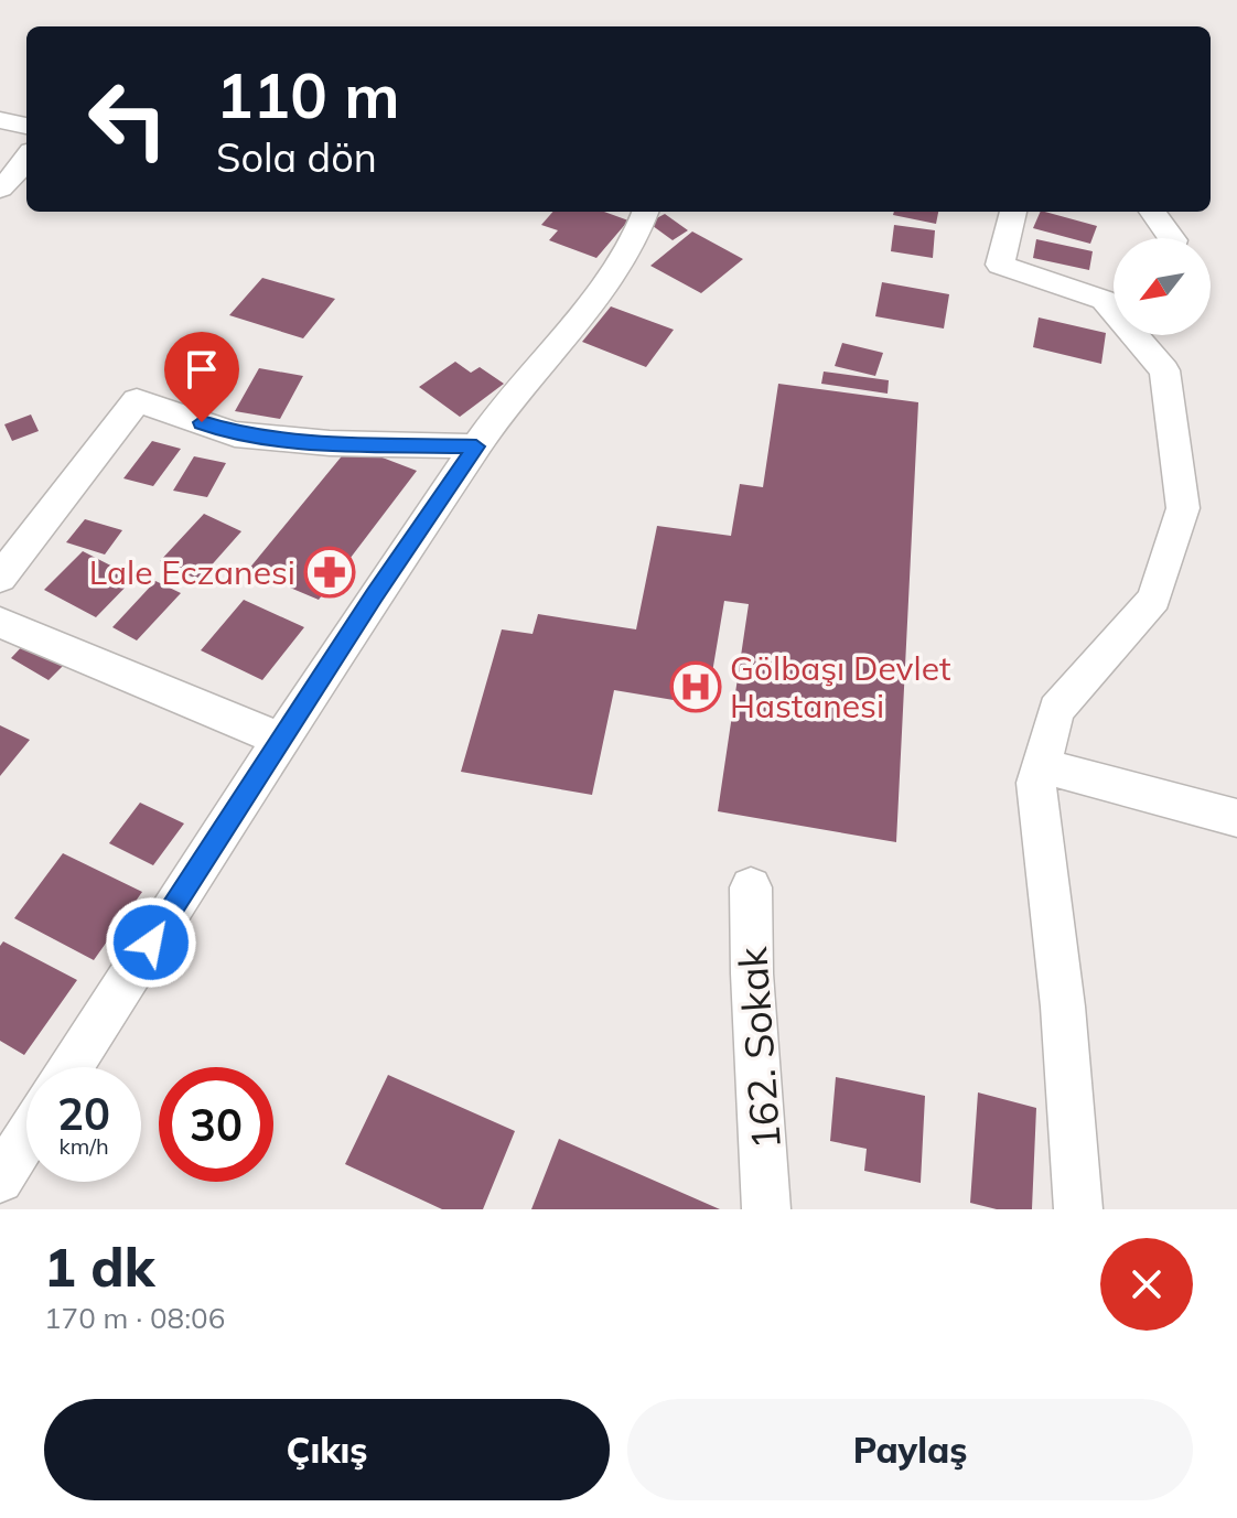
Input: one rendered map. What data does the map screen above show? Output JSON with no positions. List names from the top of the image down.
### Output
{
  "streets": {
    "street": ["162. Sokak"]
  },
  "places": {
    "pharmacy": ["Lale Eczanesi"],
    "hospital": ["Gölbaşı Devlet Hastanesi"]
  },
  "north": "bottom left",
  "page": {
    "turn": ["110 m", "Sola dön"],
    "speed": "20 km/h",
    "limit": "30",
    "heading": ["1 dk", "170 m · 08:06"],
    "buttons": ["Çıkış", "Paylaş"]
  }
}
